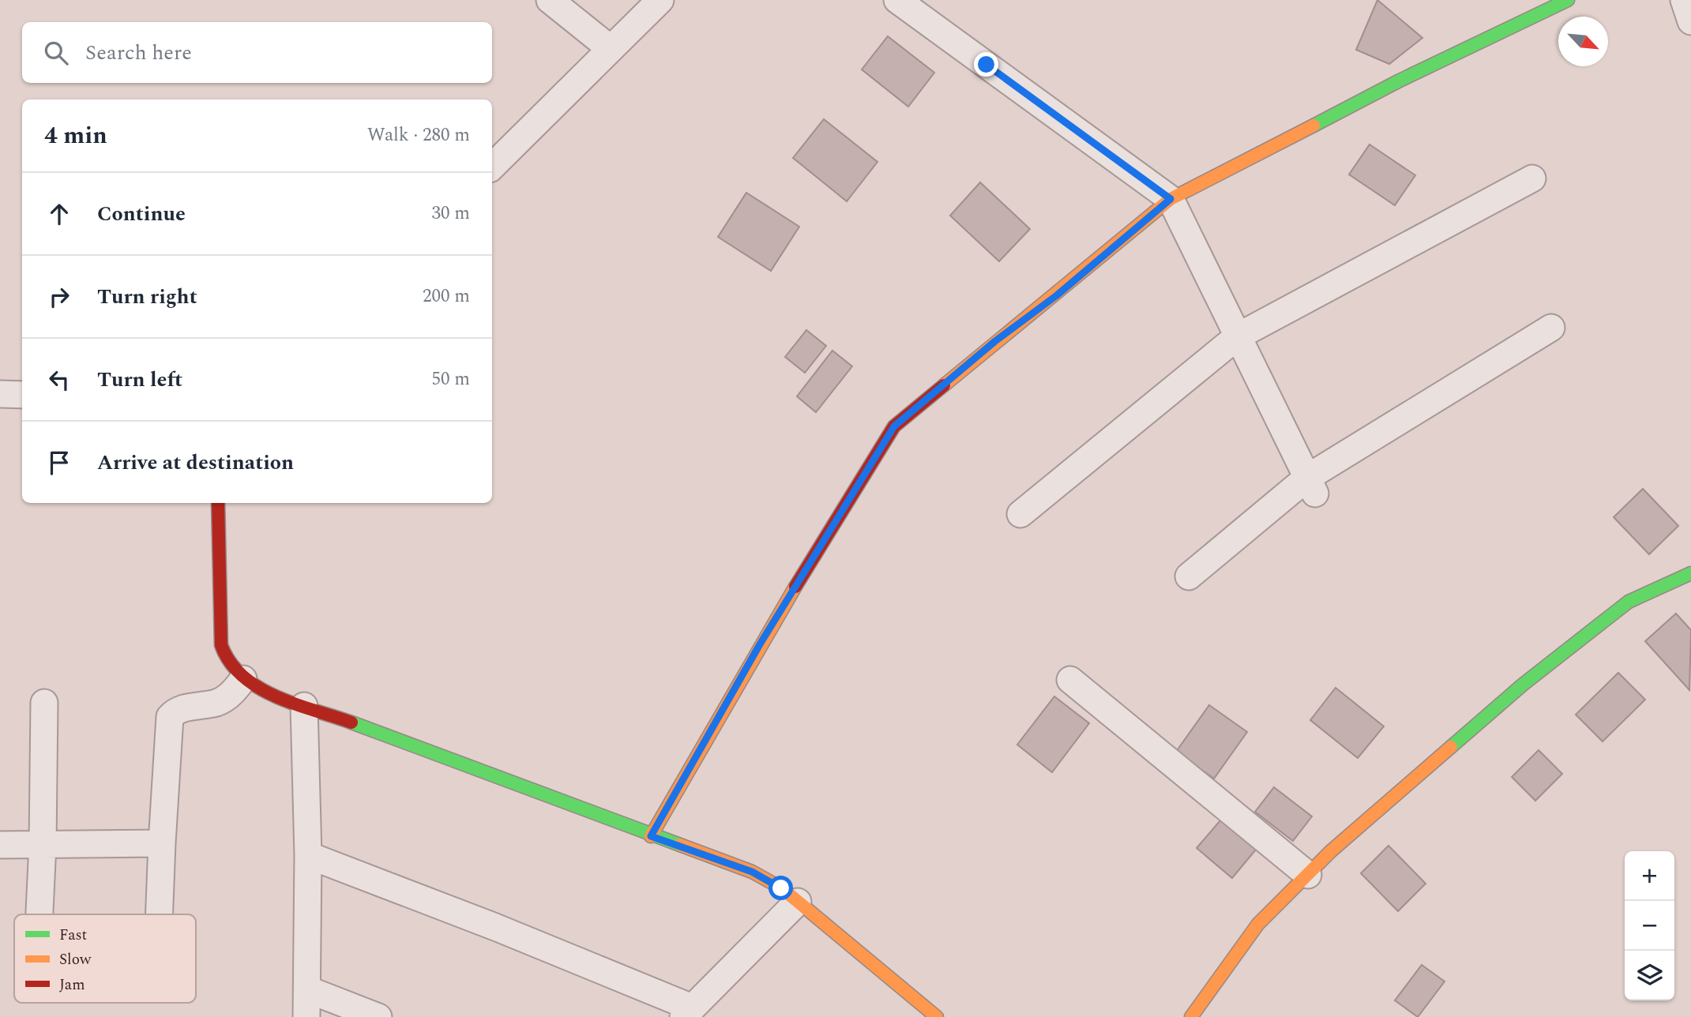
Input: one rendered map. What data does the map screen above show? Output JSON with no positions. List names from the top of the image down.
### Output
{
  "legend": ["Fast", "Slow", "Jam"],
  "north": "bottom right",
  "page": {
    "search": "Search here",
    "heading": ["4 min", "Walk · 280 m"],
    "list": [
      ["Continue", "30 m"],
      ["Turn right", "200 m"],
      ["Turn left", "50 m"],
      "Arrive at destination"
    ],
    "map_buttons": ["+", "−"]
  }
}
